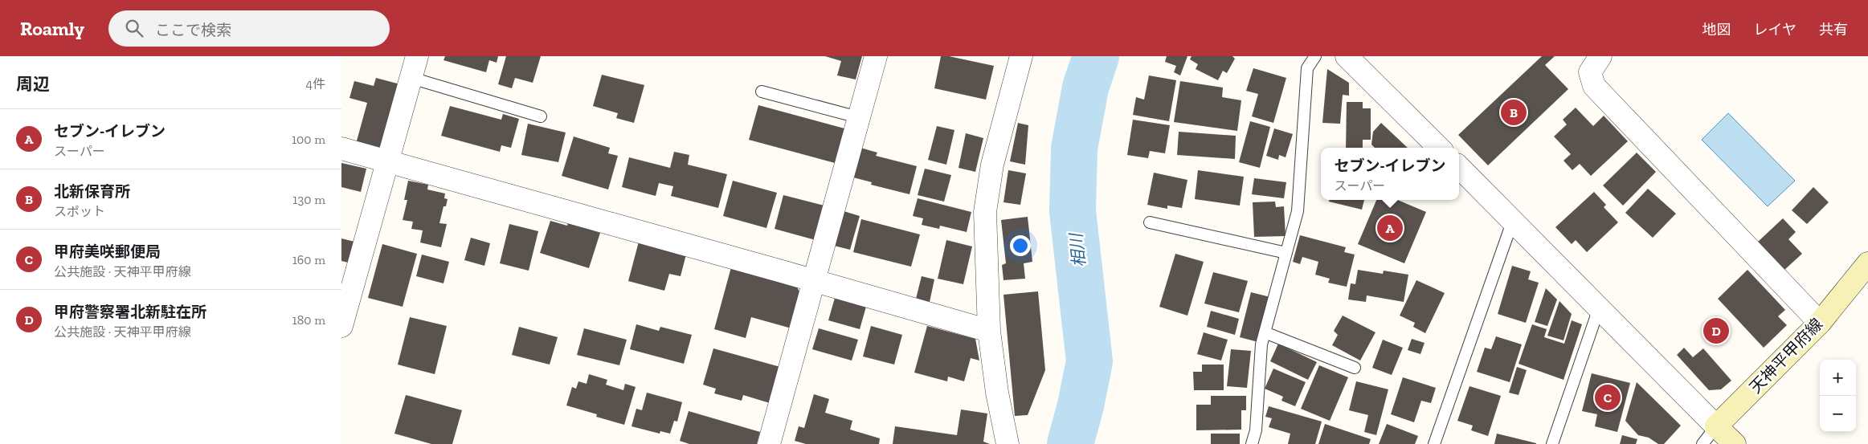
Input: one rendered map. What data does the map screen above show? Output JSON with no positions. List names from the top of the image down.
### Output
{
  "streets": {
    "main road": ["天神平甲府線"]
  },
  "water": ["相川"],
  "page": {
    "header": "Roamly",
    "search": "ここで検索",
    "nav": ["地図", "レイヤ", "共有"],
    "heading": ["周辺", "4件"],
    "pins": [
      "B",
      "A",
      "D",
      "C"
    ],
    "list": [
      {
        "mark": "A",
        "name": "セブン-イレブン",
        "note": "スーパー",
        "value": "100 m"
      },
      {
        "mark": "B",
        "name": "北新保育所",
        "note": "スポット",
        "value": "130 m"
      },
      {
        "mark": "C",
        "name": "甲府美咲郵便局",
        "note": "公共施設 · 天神平甲府線",
        "value": "160 m"
      },
      {
        "mark": "D",
        "name": "甲府警察署北新駐在所",
        "note": "公共施設 · 天神平甲府線",
        "value": "180 m"
      }
    ],
    "popup": ["セブン-イレブン", "スーパー"],
    "map_buttons": ["+", "−"]
  }
}
